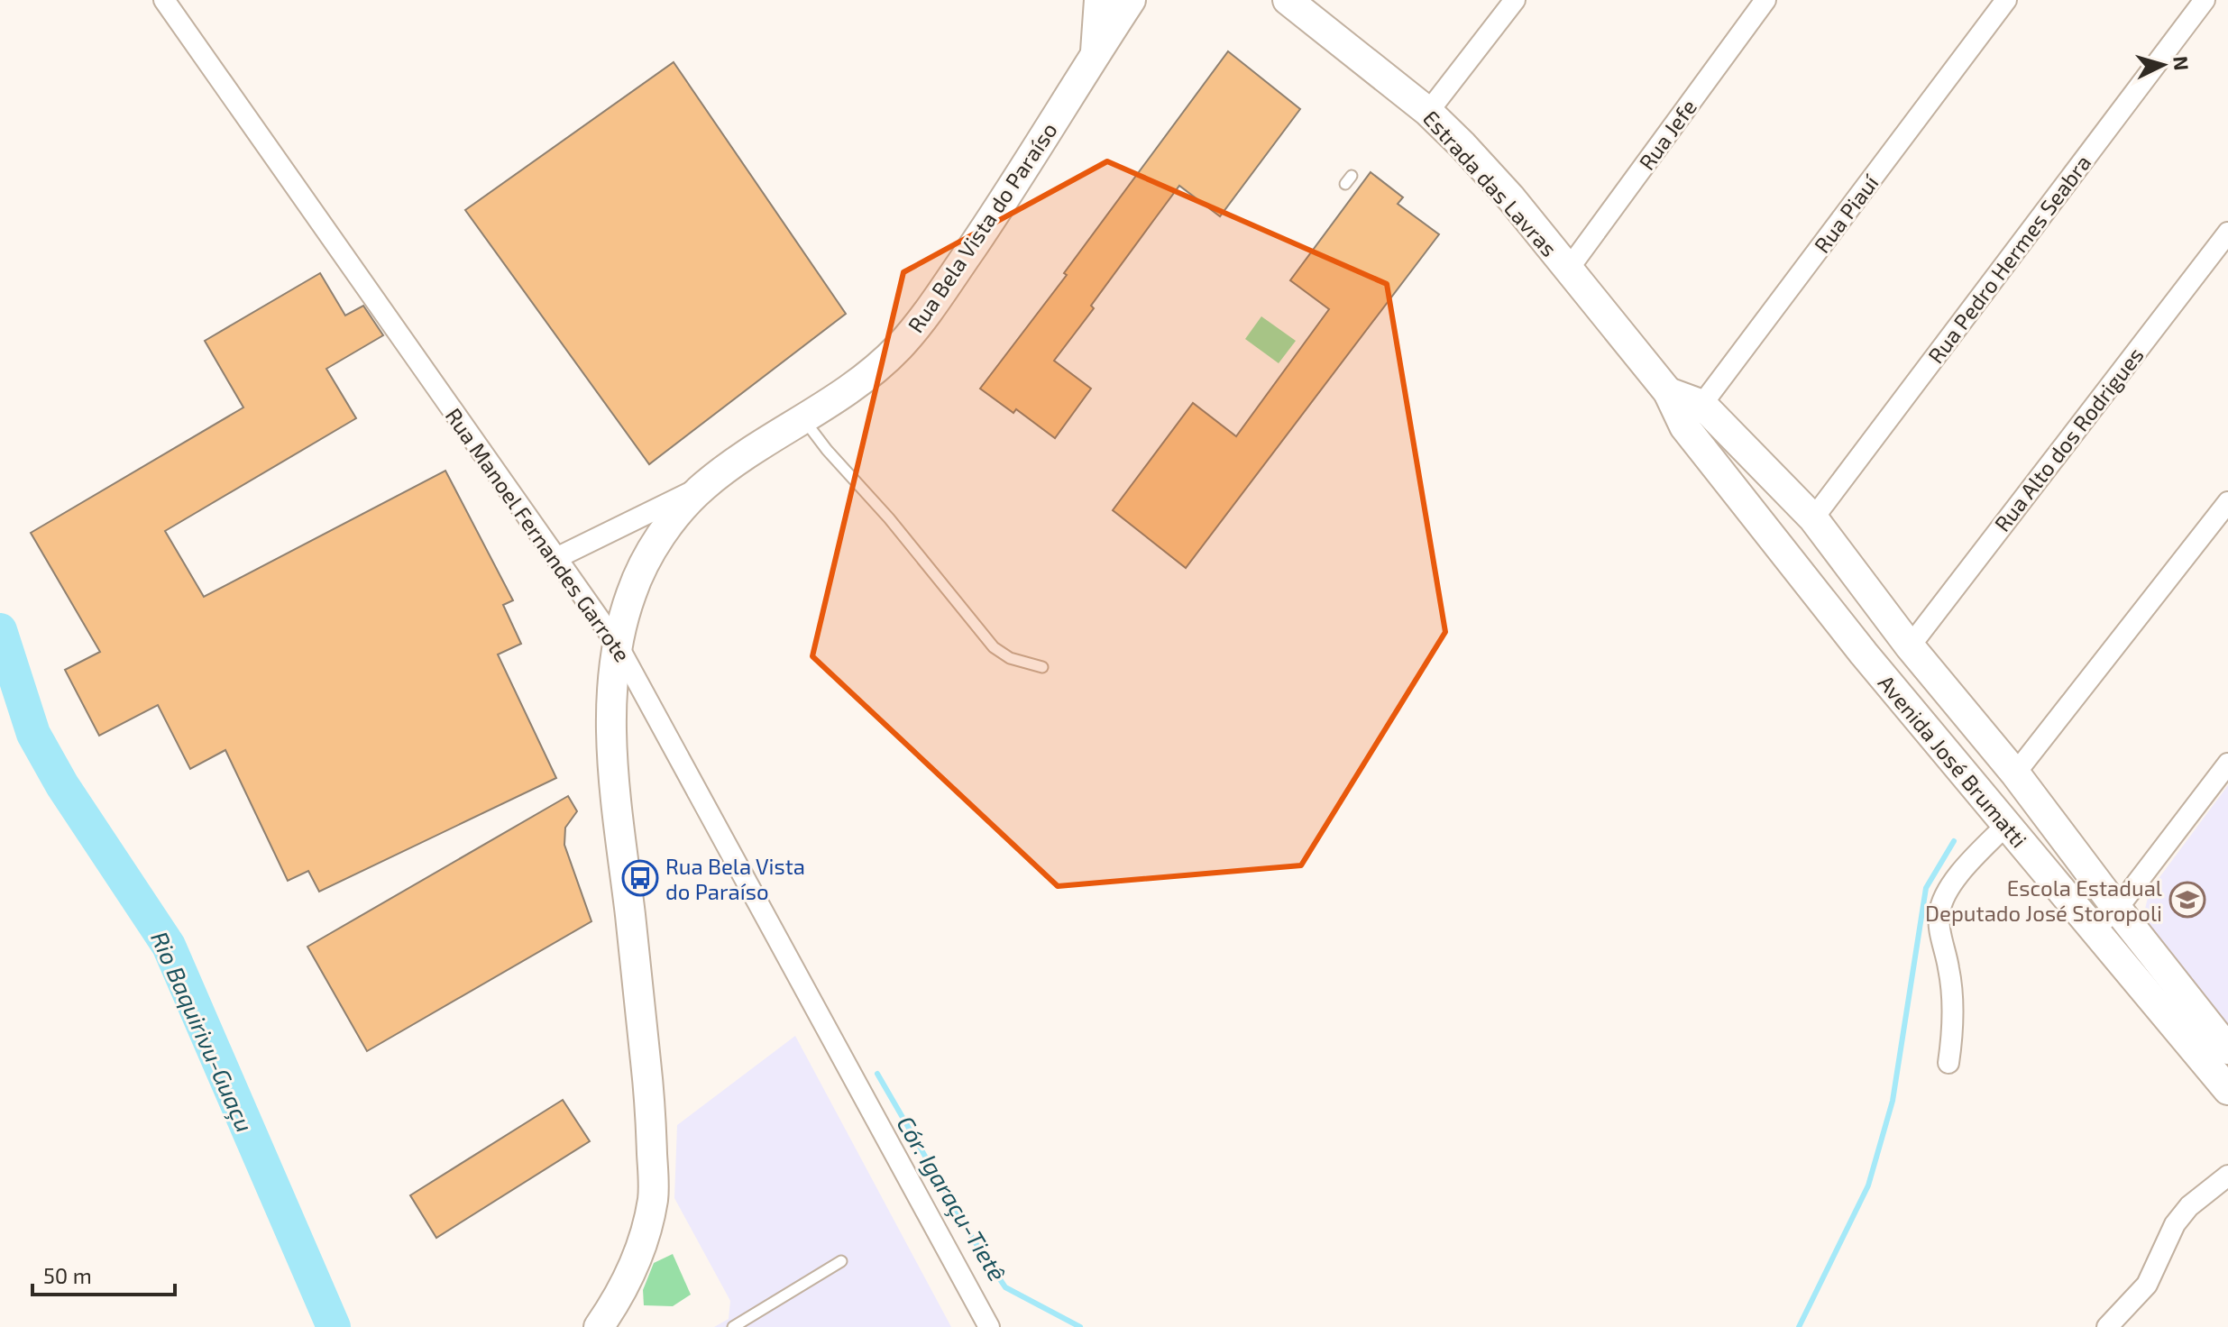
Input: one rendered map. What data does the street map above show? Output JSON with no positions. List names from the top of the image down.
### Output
{
  "streets": {
    "main road": ["Estrada das Lavras", "Rua Bela Vista do Paraíso", "Avenida José Brumatti"],
    "street": [
      "Rua Jefe",
      "Rua Piauí",
      "Rua Pedro Hermes Seabra",
      "Rua Alto dos Rodrigues",
      "Rua Manoel Fernandes Garrote"
    ]
  },
  "crossings": [
    ["Rua Jefe", "Estrada das Lavras"],
    ["Estrada das Lavras", "Rua Piauí"],
    ["Estrada das Lavras", "Avenida José Brumatti"],
    ["Rua Piauí", "Avenida José Brumatti"],
    ["Rua Bela Vista do Paraíso", "Rua Manoel Fernandes Garrote"],
    ["Rua Pedro Hermes Seabra", "Avenida José Brumatti"],
    ["Rua Alto dos Rodrigues", "Avenida José Brumatti"]
  ],
  "water": ["Rio Baquirivu-Guaçu", "Cór. Igaraçu-Tietê"],
  "places": {
    "bus stop": ["Rua Bela Vista do Paraíso"],
    "school or university": ["Escola Estadual Deputado José Storopoli"]
  },
  "scale_bar": "50 m",
  "north": "right"
}
